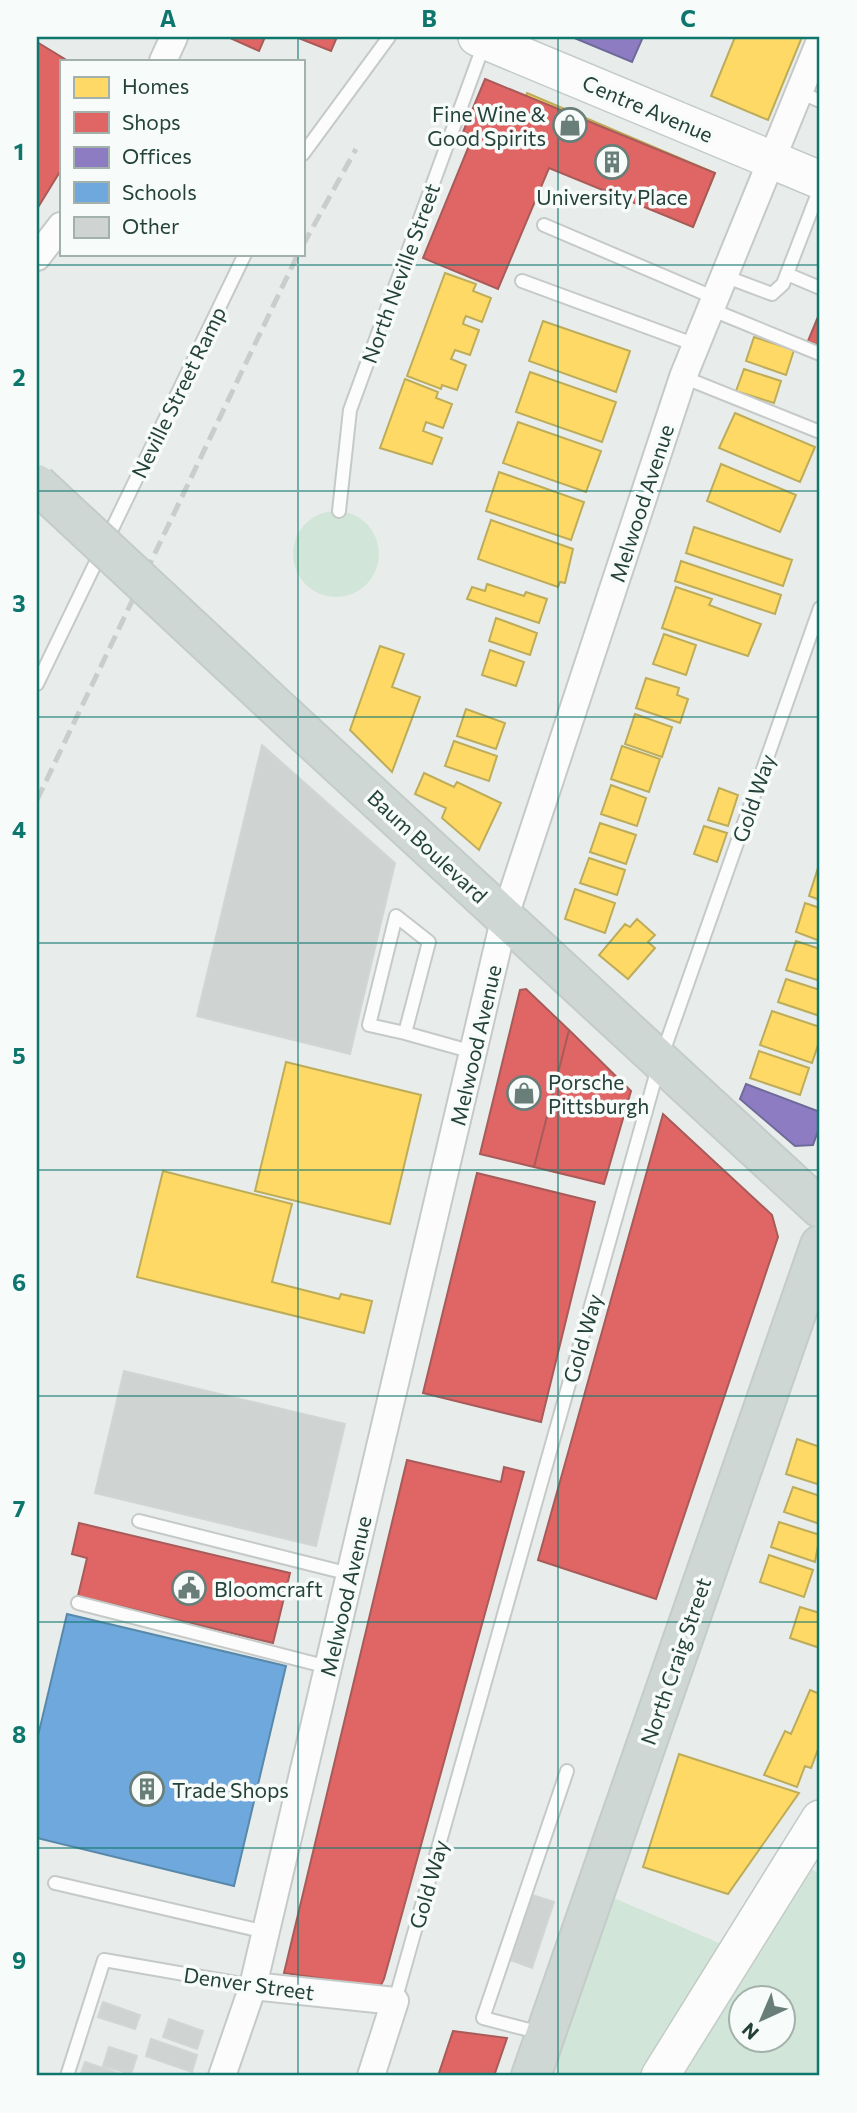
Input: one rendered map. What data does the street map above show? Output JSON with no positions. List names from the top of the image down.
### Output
{
  "streets": {
    "main road": ["Centre Avenue", "Baum Boulevard", "North Craig Street"],
    "street": ["Melwood Avenue", "Gold Way", "Denver Street"],
    "lane": ["North Neville Street", "Neville Street Ramp"]
  },
  "crossings": [
    ["Centre Avenue", "North Neville Street"],
    ["Centre Avenue", "Melwood Avenue"],
    ["Melwood Avenue", "Baum Boulevard"],
    ["Melwood Avenue", "Denver Street"],
    ["Gold Way", "Baum Boulevard"],
    ["Gold Way", "Denver Street"]
  ],
  "places": {
    "shop": ["Fine Wine & Good Spirits", "Porsche Pittsburgh"],
    "building": ["University Place", "Trade Shops"],
    "public building": ["Bloomcraft"]
  },
  "legend": [
    "Homes",
    "Shops",
    "Offices",
    "Schools",
    "Other"
  ],
  "north": "bottom left",
  "grid": {
    "columns": ["A", "B", "C"],
    "rows": [
      "1",
      "2",
      "3",
      "4",
      "5",
      "6",
      "7",
      "8",
      "9"
    ]
  }
}
